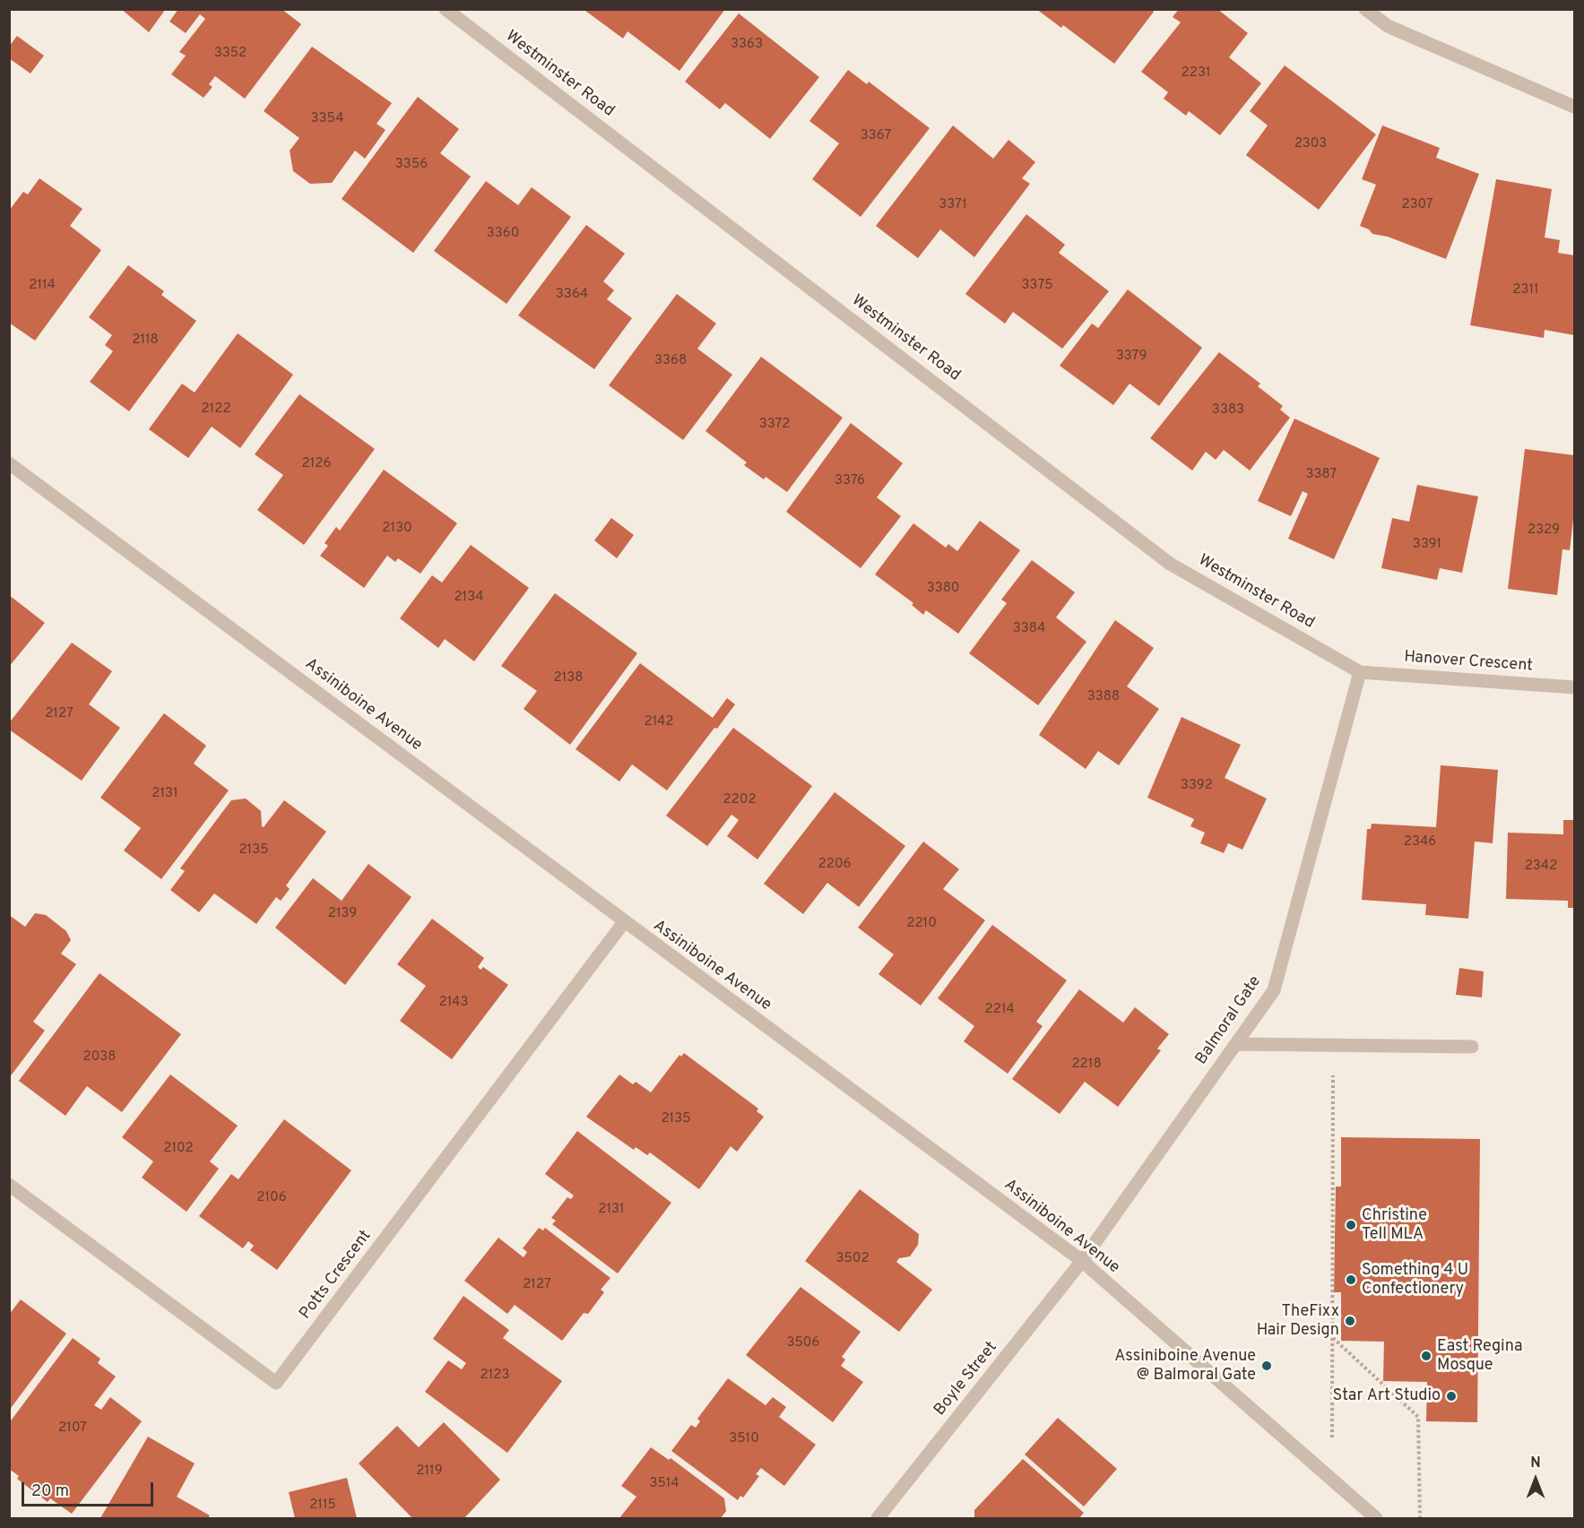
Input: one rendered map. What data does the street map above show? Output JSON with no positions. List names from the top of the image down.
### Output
{
  "streets": {
    "street": [
      "Westminster Road",
      "Hanover Crescent",
      "Assiniboine Avenue",
      "Balmoral Gate",
      "Potts Crescent",
      "Boyle Street"
    ]
  },
  "crossings": [
    ["Westminster Road", "Hanover Crescent"],
    ["Westminster Road", "Balmoral Gate"],
    ["Hanover Crescent", "Balmoral Gate"],
    ["Assiniboine Avenue", "Balmoral Gate"],
    ["Assiniboine Avenue", "Potts Crescent"],
    ["Assiniboine Avenue", "Boyle Street"],
    ["Balmoral Gate", "Boyle Street"]
  ],
  "places": [
    "Christine Tell MLA",
    "Something 4 U Confectionery",
    "TheFixx Hair Design",
    "East Regina Mosque",
    "Assiniboine Avenue @ Balmoral Gate",
    "Star Art Studio"
  ],
  "house_numbers": [
    "3363",
    "3352",
    "2231",
    "3354",
    "3367",
    "2303",
    "3356",
    "3371",
    "2307",
    "3360",
    "2114",
    "3375",
    "2311",
    "3364",
    "2118",
    "3379",
    "3368",
    "2122",
    "3383",
    "3372",
    "2126",
    "3387",
    "3376",
    "2130",
    "2329",
    "3391",
    "3380",
    "2134",
    "3384",
    "2138",
    "3388",
    "2127",
    "2142",
    "3392",
    "2131",
    "2202",
    "2346",
    "2135",
    "2206",
    "2342",
    "2139",
    "2210",
    "2143",
    "2214",
    "2038",
    "2218",
    "2135",
    "2102",
    "2106",
    "2131",
    "3502",
    "2127",
    "3506",
    "2123",
    "2107",
    "3510",
    "2119",
    "3514",
    "2115"
  ],
  "scale_bar": "20 m",
  "north": "top"
}
